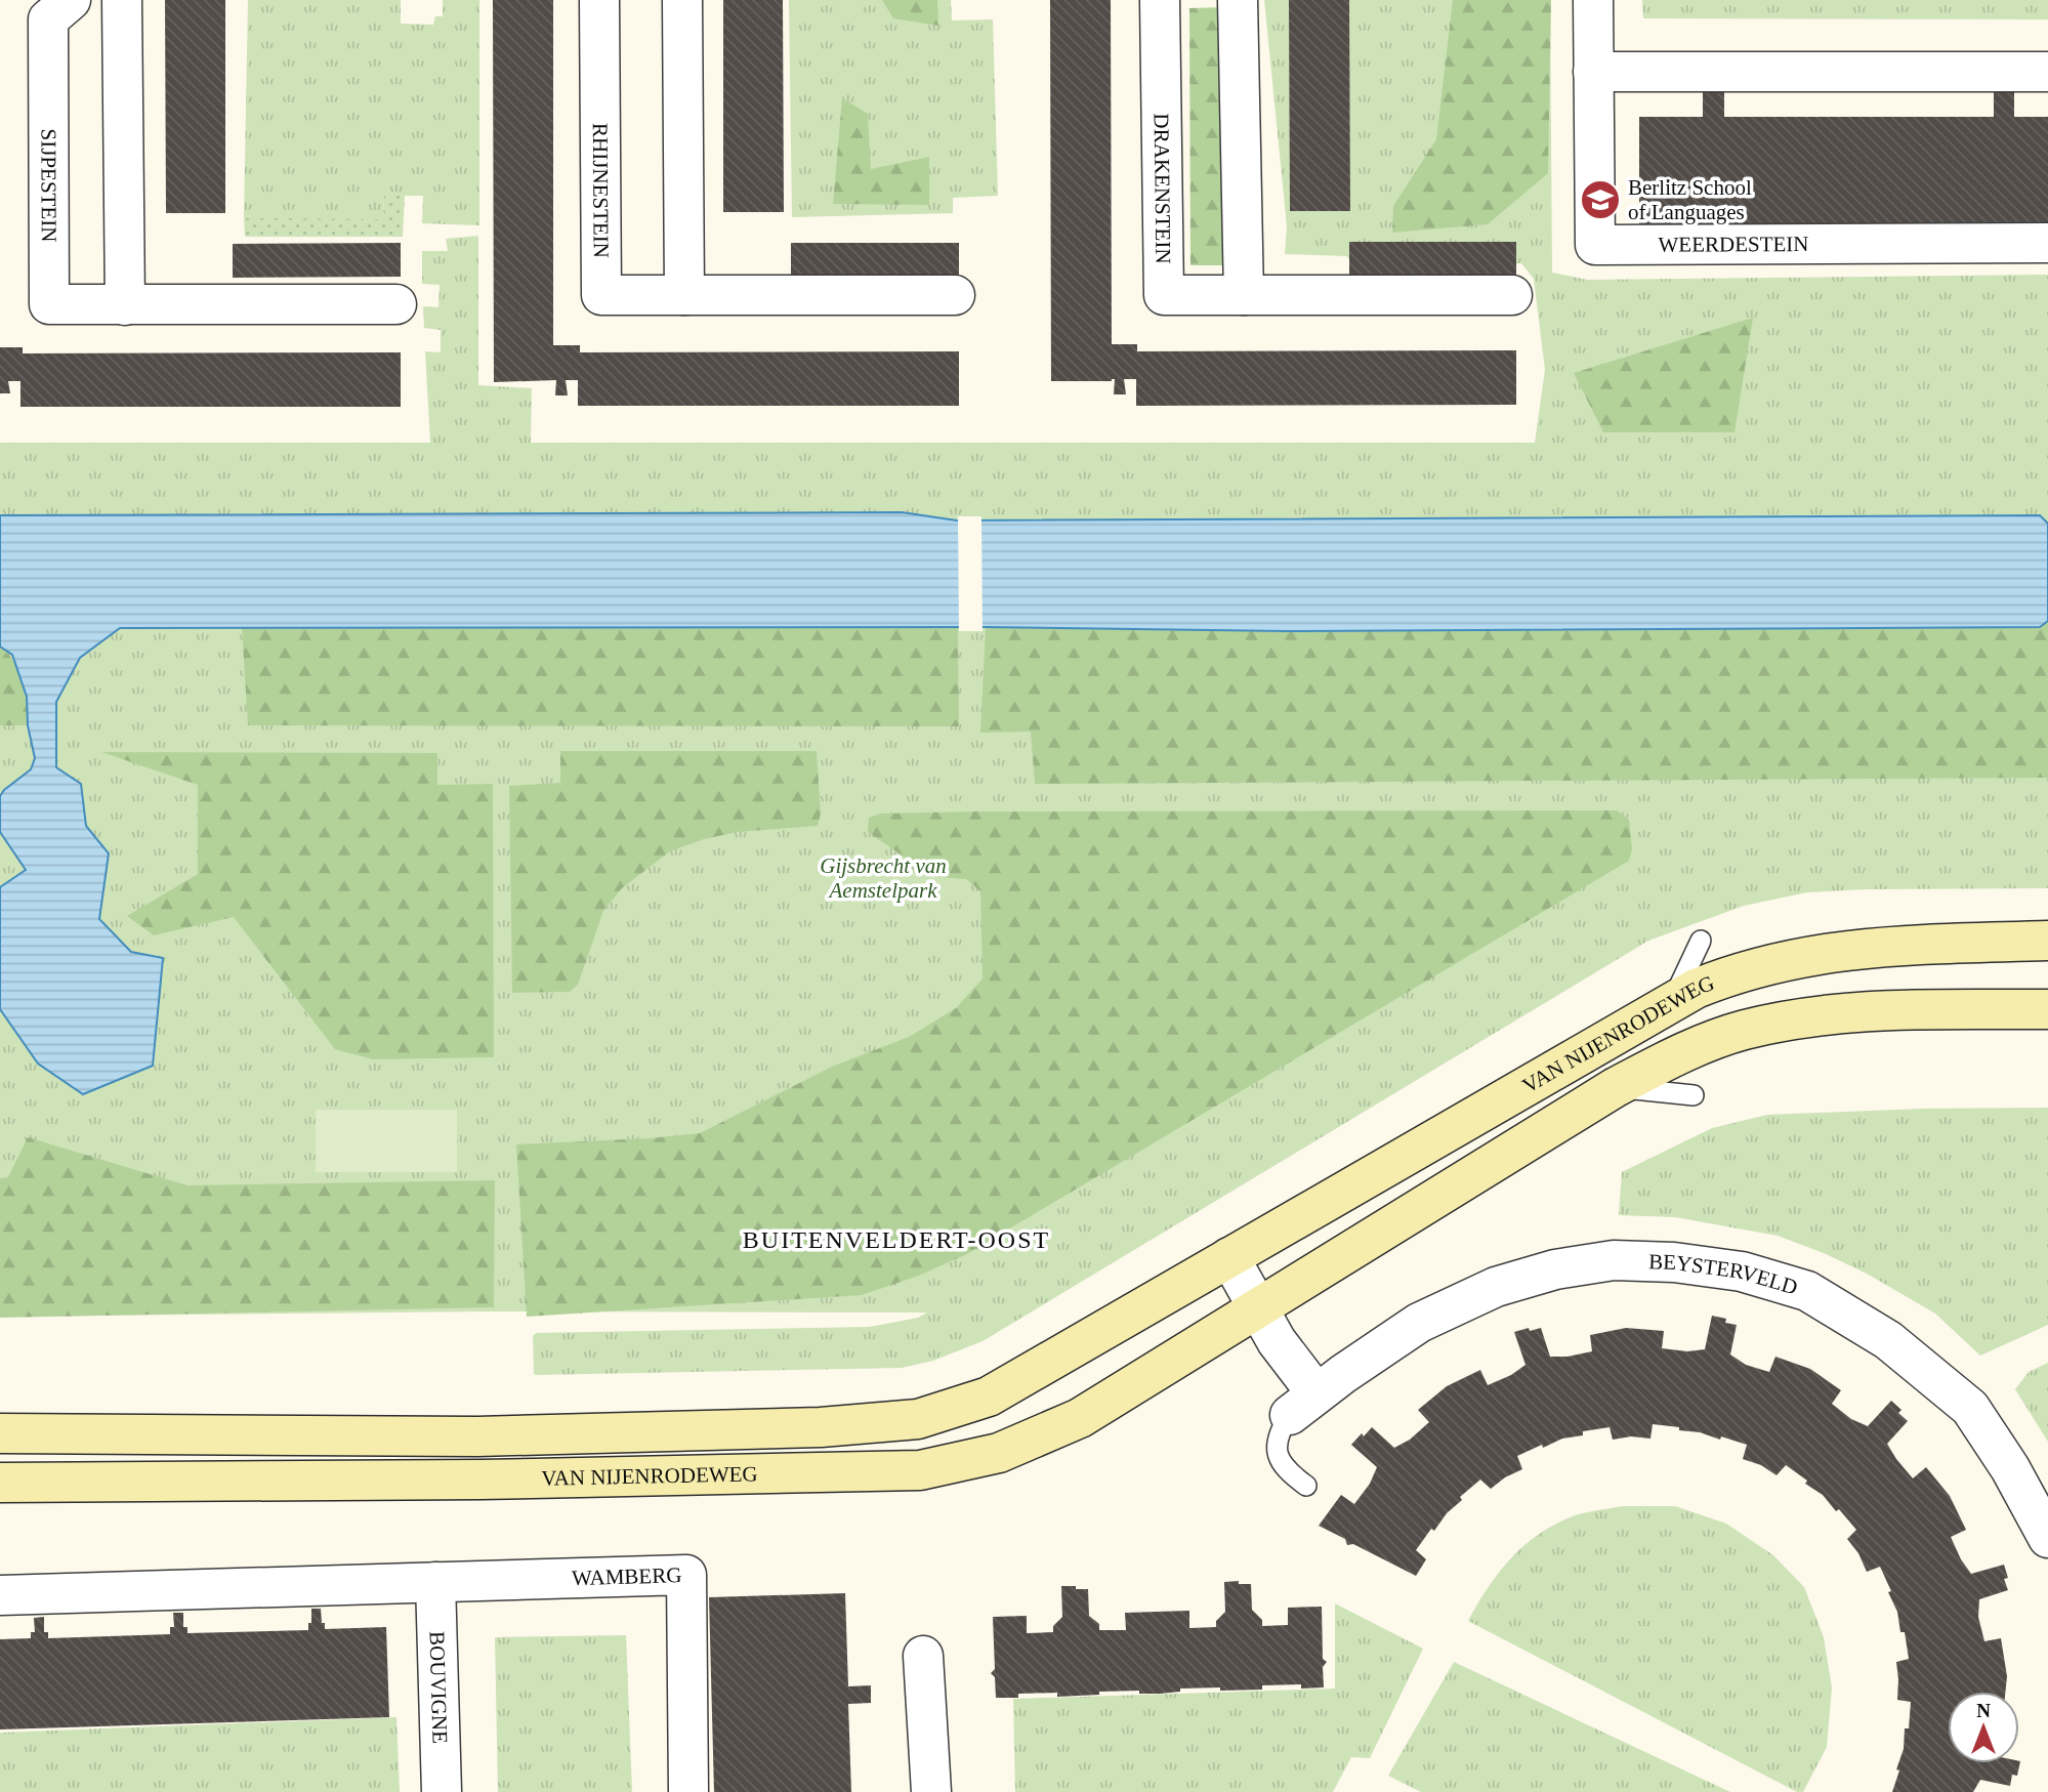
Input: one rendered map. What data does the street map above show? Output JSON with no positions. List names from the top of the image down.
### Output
{
  "streets": {
    "main road": ["VAN NIJENRODEWEG"],
    "street": [
      "SIJPESTEIN",
      "DRAKENSTEIN",
      "RHIJNESTEIN",
      "WEERDESTEIN",
      "BEYSTERVELD",
      "WAMBERG",
      "BOUVIGNE"
    ]
  },
  "crossings": [
    ["WAMBERG", "BOUVIGNE"]
  ],
  "districts": ["BUITENVELDERT-OOST"],
  "parks": ["Gijsbrecht van Aemstelpark"],
  "places": {
    "school or university": ["Berlitz School of Languages"]
  },
  "north": "top"
}
